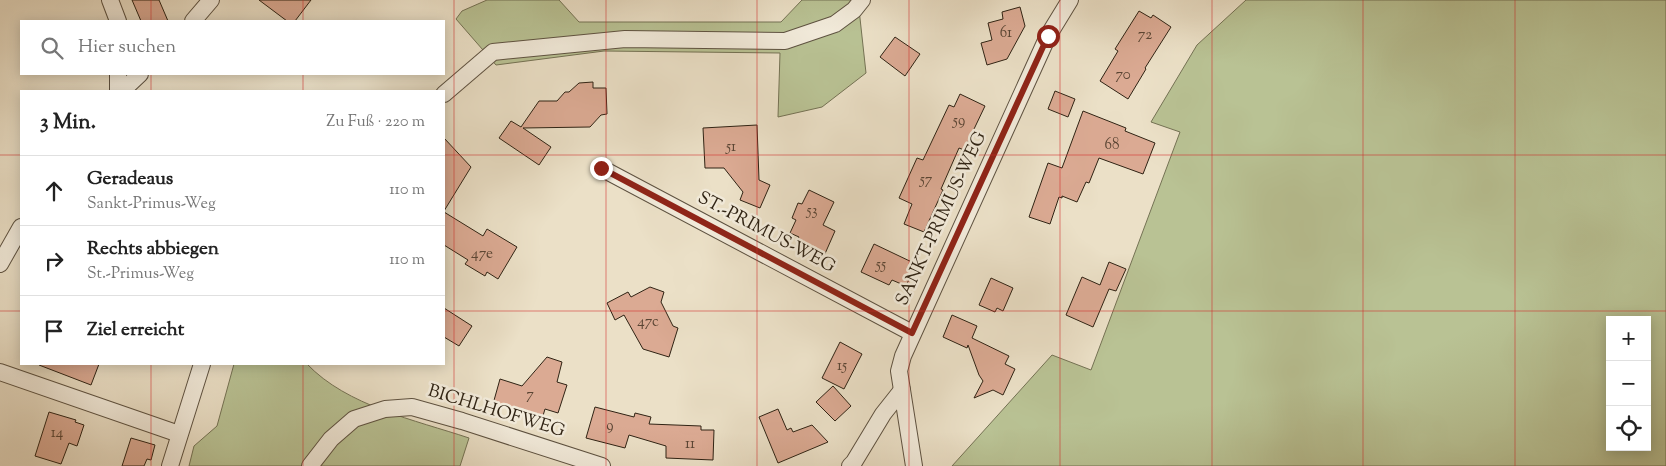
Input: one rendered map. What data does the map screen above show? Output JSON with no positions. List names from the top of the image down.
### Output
{
  "streets": {
    "street": ["SANKT-PRIMUS-WEG", "ST.-PRIMUS-WEG", "BICHLHOFWEG"]
  },
  "crossings": [
    ["SANKT-PRIMUS-WEG", "ST.-PRIMUS-WEG"]
  ],
  "house_numbers": [
    "61",
    "72",
    "70",
    "59",
    "68",
    "51",
    "57",
    "53",
    "47e",
    "55",
    "47c",
    "15",
    "7",
    "9",
    "14",
    "11"
  ],
  "page": {
    "search": "Hier suchen",
    "heading": ["3 Min.", "Zu Fuß · 220 m"],
    "list": [
      ["Geradeaus", "Sankt-Primus-Weg", "110 m"],
      ["Rechts abbiegen", "St.-Primus-Weg", "110 m"],
      "Ziel erreicht"
    ],
    "map_buttons": ["+", "−"]
  }
}
